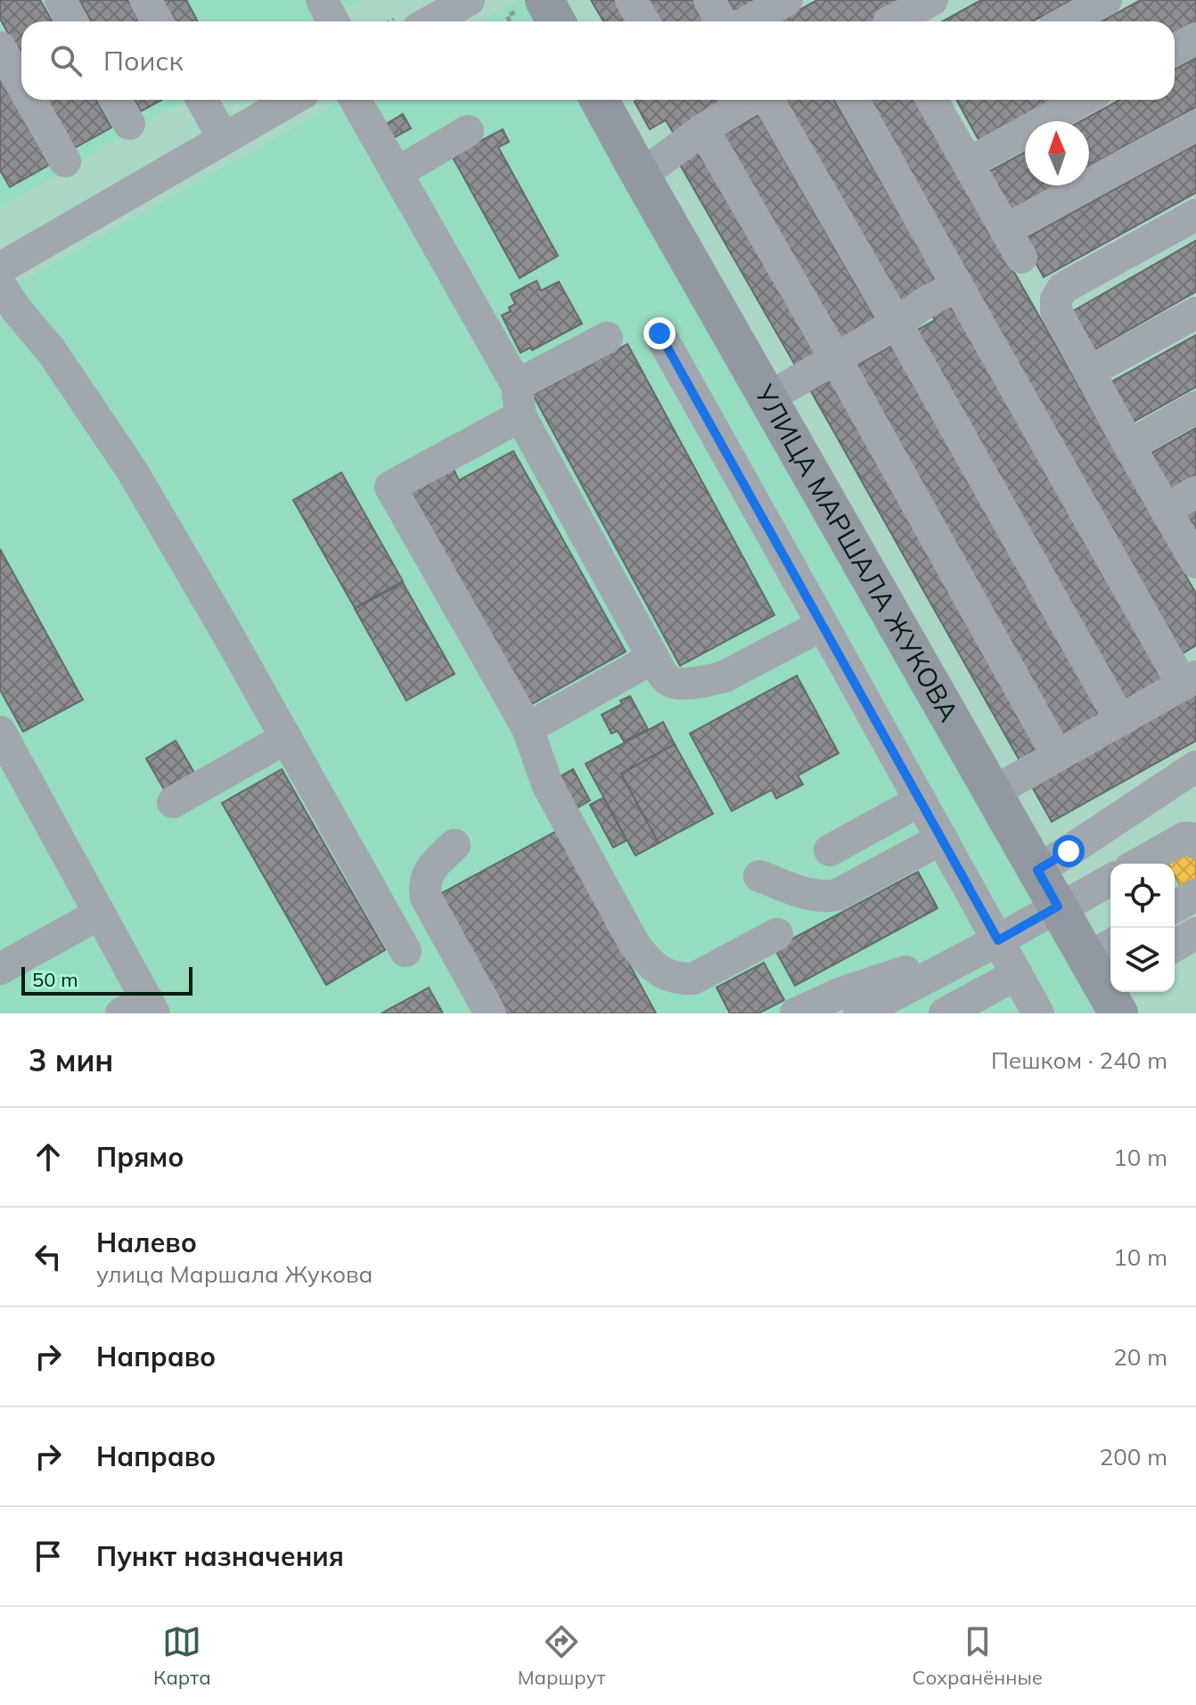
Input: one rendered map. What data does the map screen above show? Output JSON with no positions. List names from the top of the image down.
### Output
{
  "streets": {
    "main road": ["УЛИЦА МАРШАЛА ЖУКОВА"]
  },
  "scale_bar": "50 m",
  "north": "top",
  "page": {
    "search": "Поиск",
    "scale": "50 m",
    "heading": ["3 мин", "Пешком · 240 m"],
    "list": [
      ["Прямо", "10 m"],
      ["Налево", "улица Маршала Жукова", "10 m"],
      ["Направо", "20 m"],
      ["Направо", "200 m"],
      "Пункт назначения"
    ],
    "nav": ["Карта", "Маршрут", "Сохранённые"]
  }
}
